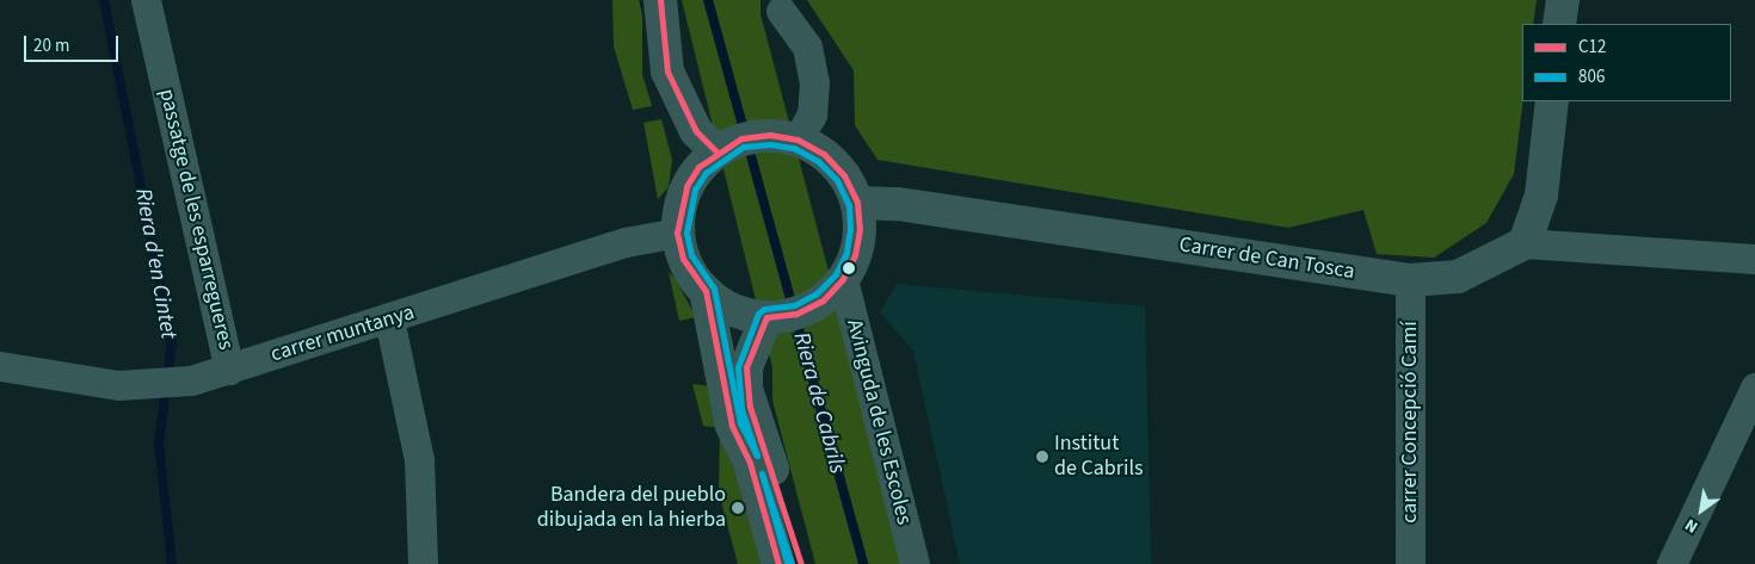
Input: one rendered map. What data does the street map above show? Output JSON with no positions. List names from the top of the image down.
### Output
{
  "streets": {
    "street": [
      "passatge de les esparregueres",
      "Carrer de Can Tosca",
      "carrer muntanya",
      "Avinguda de les Escoles",
      "carrer Concepció Camí"
    ]
  },
  "crossings": [
    ["passatge de les esparregueres", "carrer muntanya"],
    ["Carrer de Can Tosca", "carrer muntanya"],
    ["Carrer de Can Tosca", "Avinguda de les Escoles"],
    ["Carrer de Can Tosca", "carrer Concepció Camí"],
    ["carrer muntanya", "Avinguda de les Escoles"]
  ],
  "water": ["Riera d'en Cintet", "Riera de Cabrils"],
  "places": ["Institut de Cabrils", "Bandera del pueblo dibujada en la hierba"],
  "lines": ["transit line C12", "transit line 806"],
  "legend": ["C12", "806"],
  "scale_bar": "20 m",
  "north": "bottom left"
}
